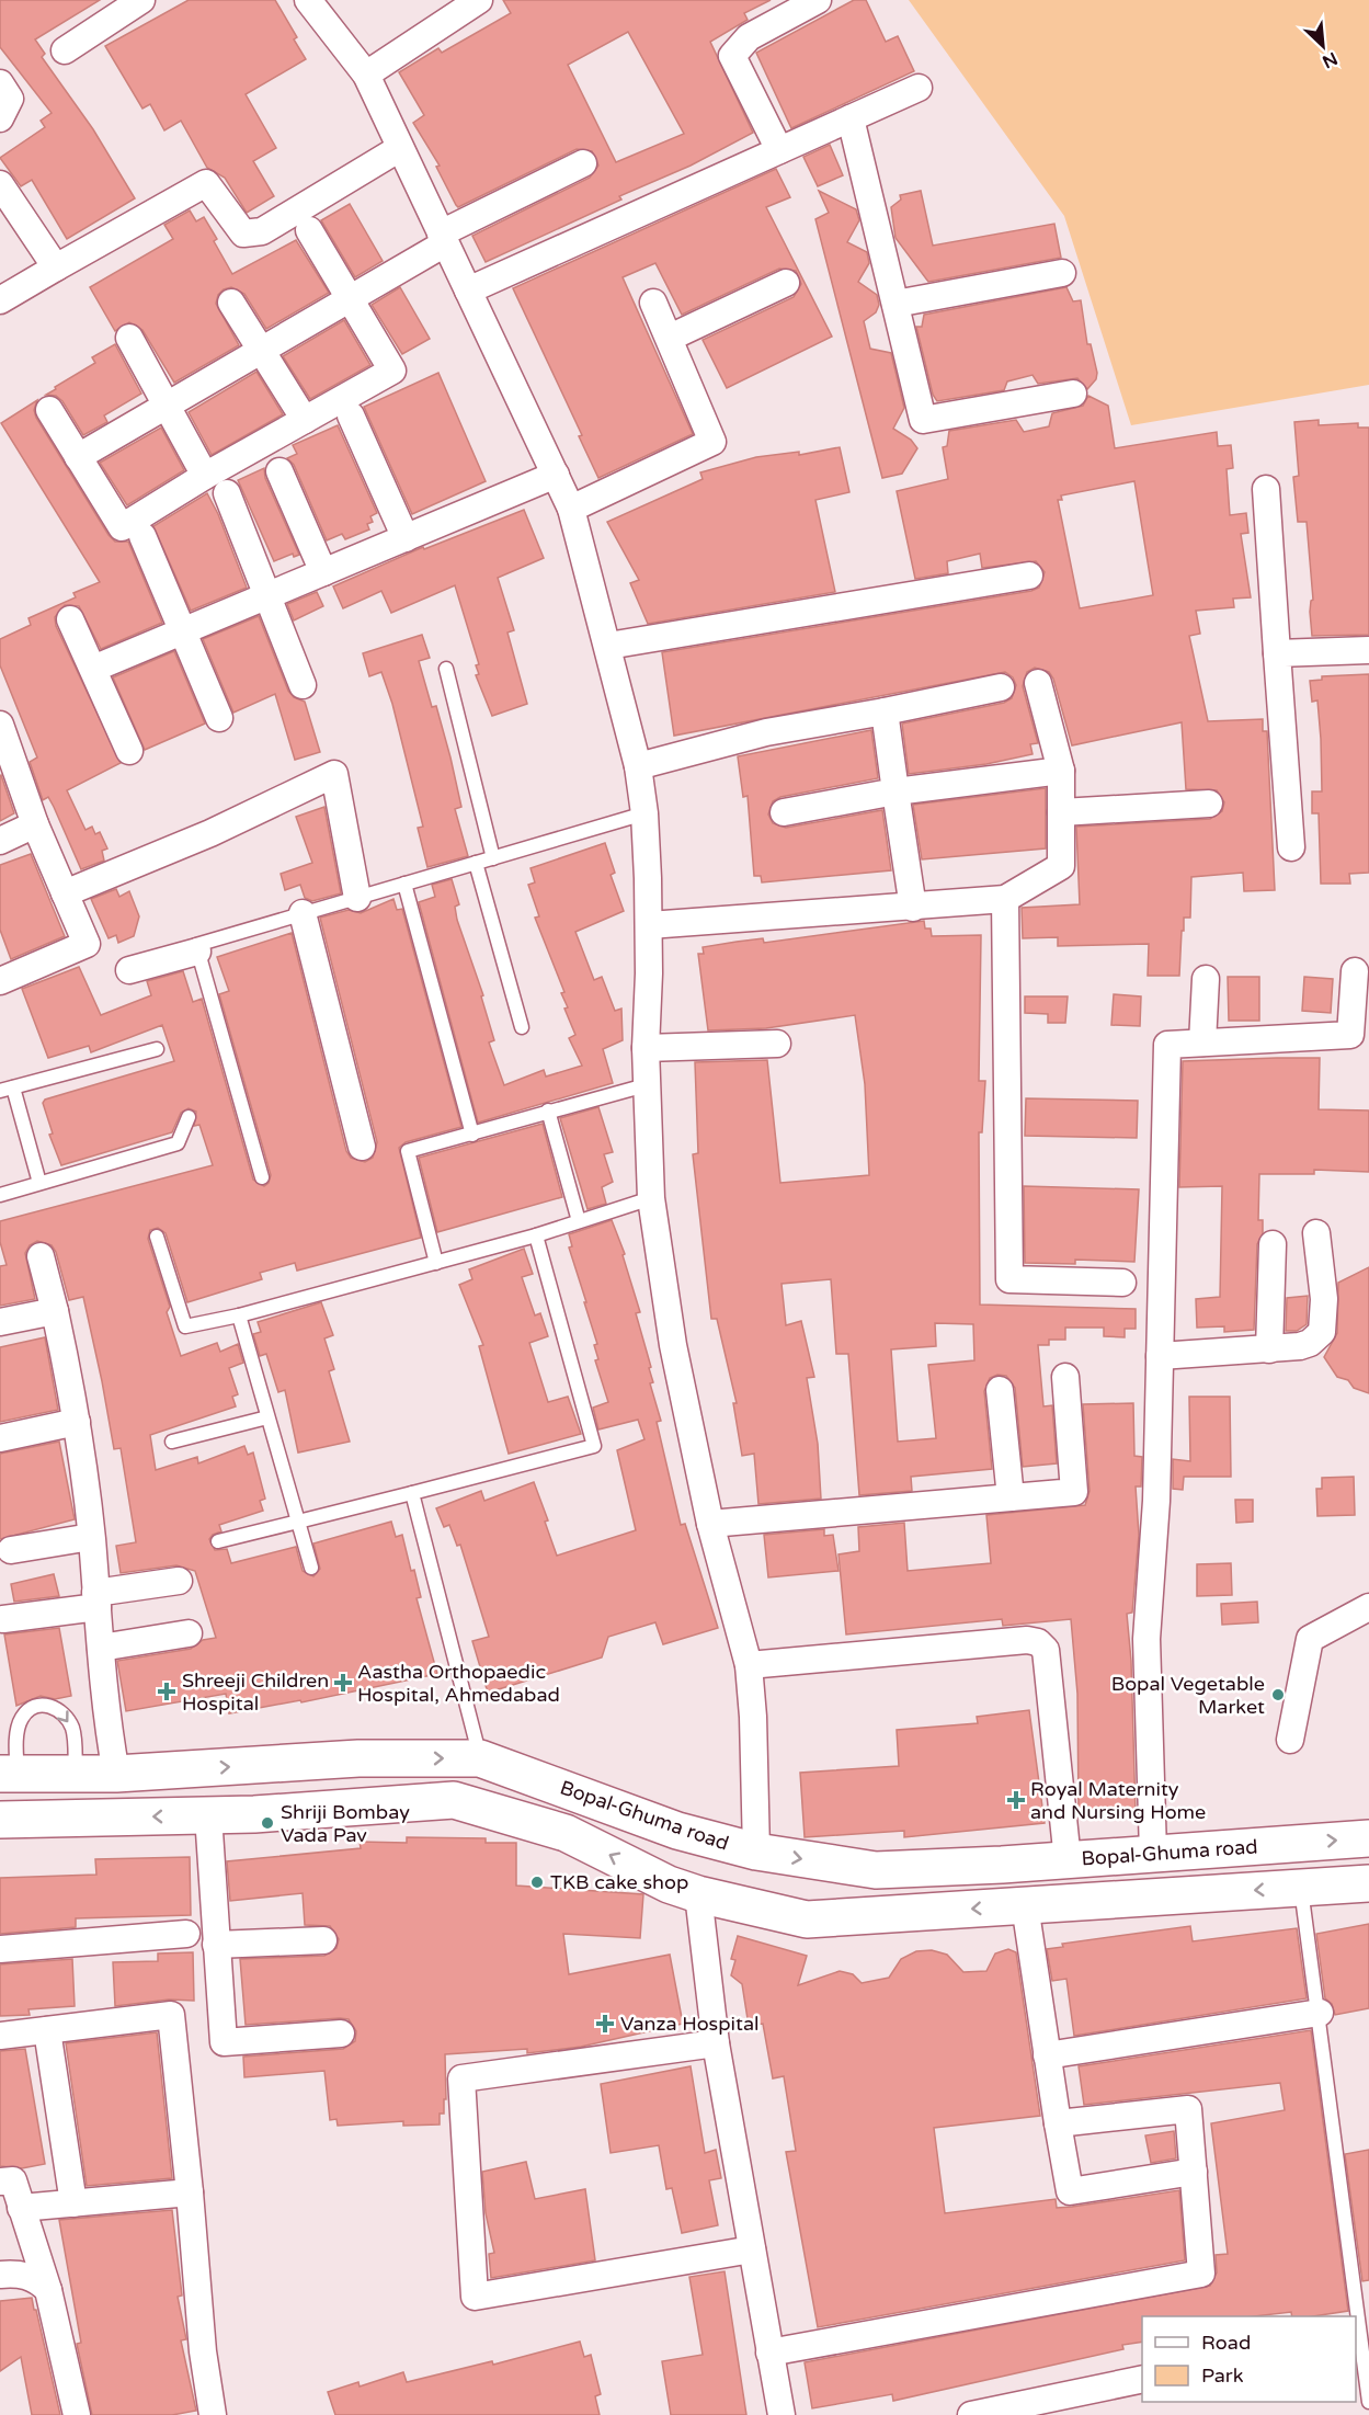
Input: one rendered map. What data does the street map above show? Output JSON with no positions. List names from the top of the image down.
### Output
{
  "streets": {
    "street": ["Bopal-Ghuma road"]
  },
  "places": {
    "health": [
      "Aastha Orthopaedic Hospital, Ahmedabad",
      "Shreeji Children Hospital",
      "Royal Maternity and Nursing Home",
      "Vanza Hospital"
    ],
    "other": ["Bopal Vegetable Market", "Shriji Bombay Vada Pav", "TKB cake shop"]
  },
  "legend": ["Road", "Park"],
  "north": "bottom right"
}
